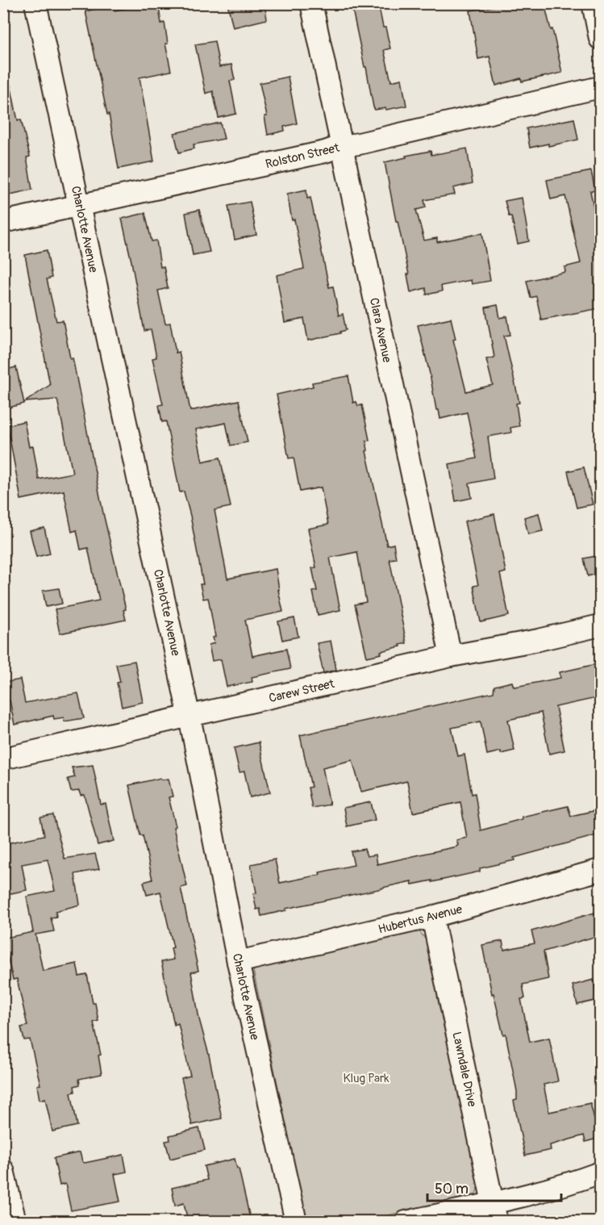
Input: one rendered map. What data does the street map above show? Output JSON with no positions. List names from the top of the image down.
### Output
{
  "streets": {
    "street": [
      "Rolston Street",
      "Charlotte Avenue",
      "Clara Avenue",
      "Carew Street",
      "Hubertus Avenue",
      "Lawndale Drive"
    ]
  },
  "crossings": [
    ["Rolston Street", "Charlotte Avenue"],
    ["Rolston Street", "Clara Avenue"],
    ["Charlotte Avenue", "Carew Street"],
    ["Charlotte Avenue", "Hubertus Avenue"],
    ["Clara Avenue", "Carew Street"],
    ["Hubertus Avenue", "Lawndale Drive"]
  ],
  "parks": ["Klug Park"],
  "scale_bar": "50 m"
}
